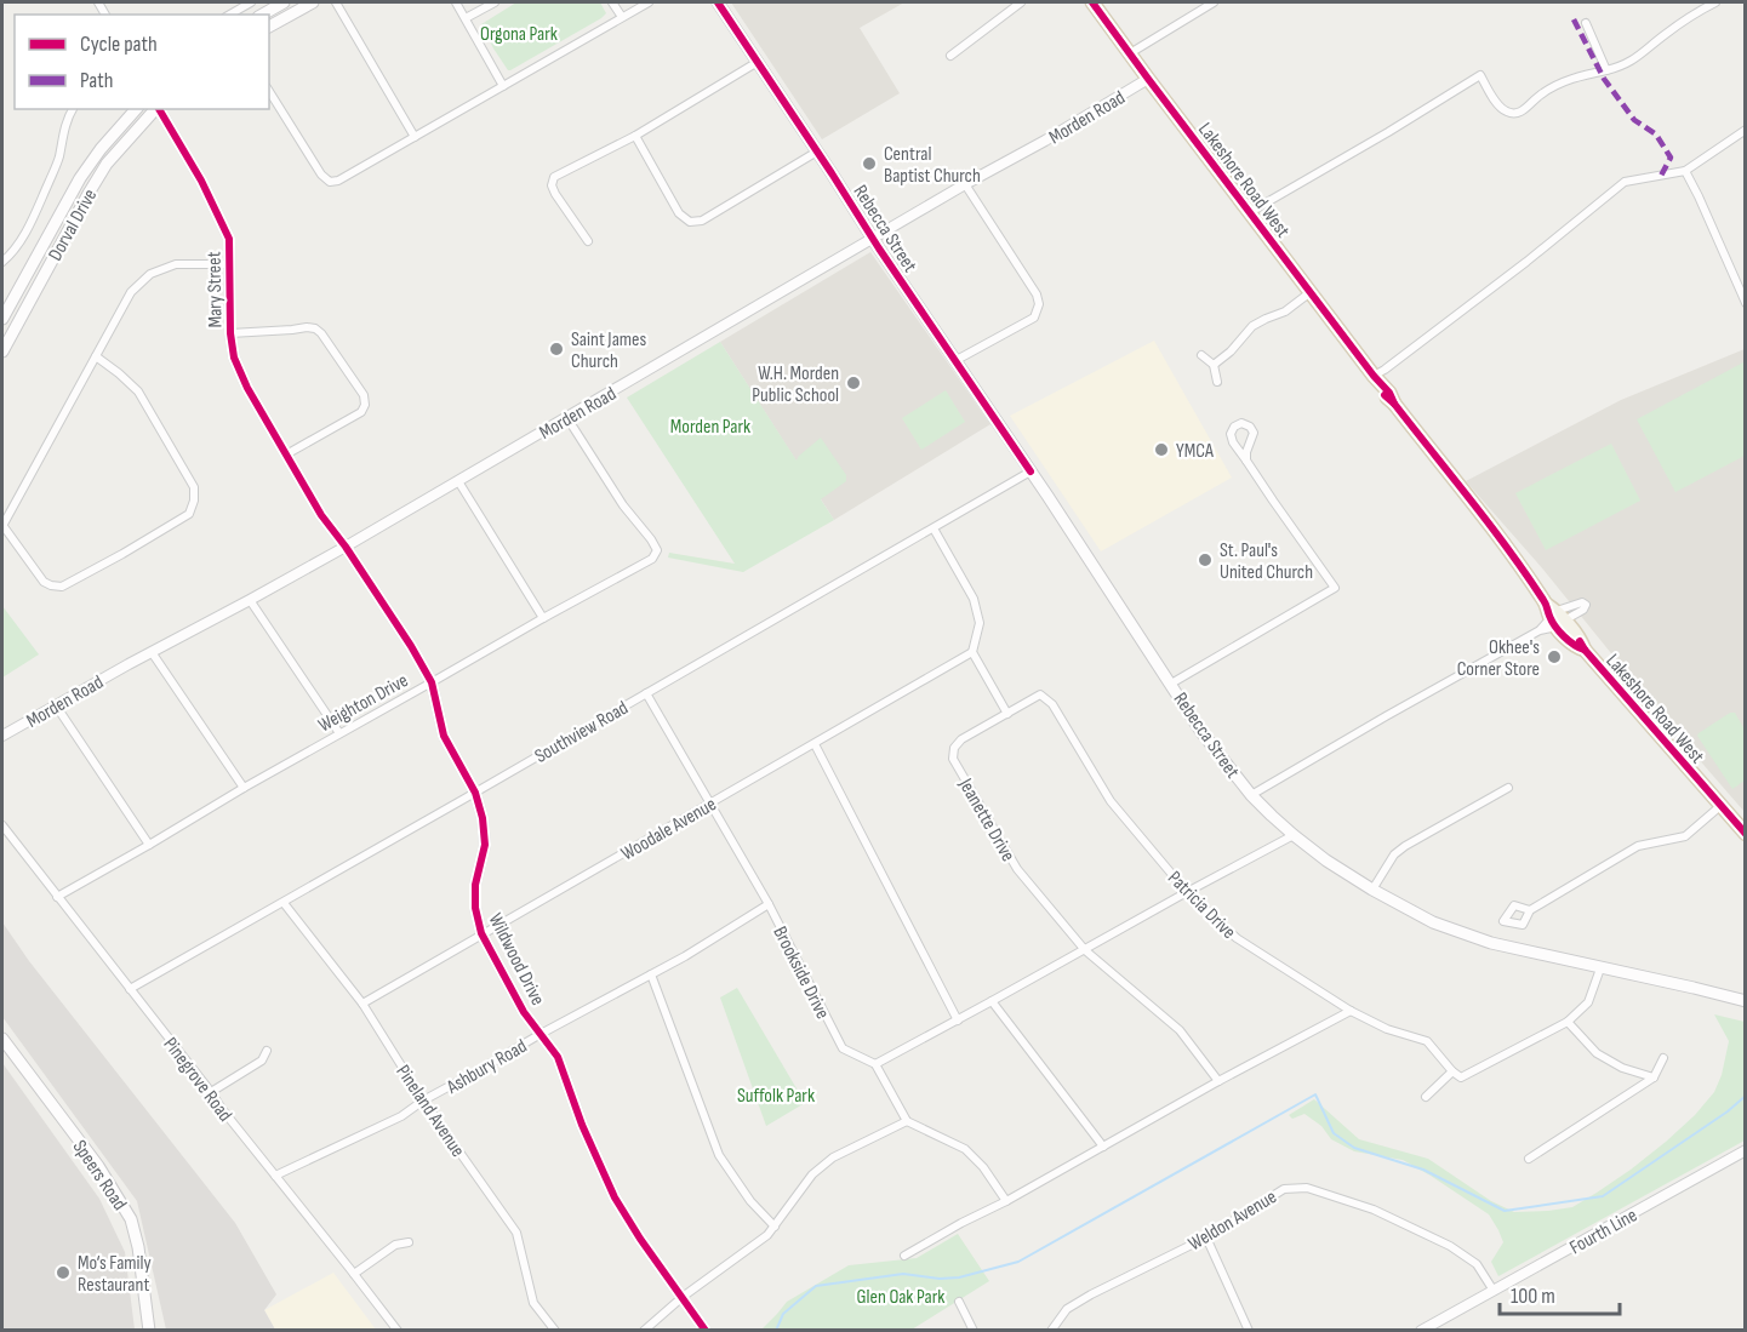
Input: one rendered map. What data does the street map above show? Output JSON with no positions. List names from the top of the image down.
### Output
{
  "streets": {
    "main road": [
      "Lakeshore Road West",
      "Dorval Drive",
      "Rebecca Street",
      "Speers Road"
    ],
    "street": [
      "Morden Road",
      "Mary Street",
      "Weighton Drive",
      "Southview Road",
      "Jeanette Drive",
      "Woodale Avenue",
      "Patricia Drive",
      "Wildwood Drive",
      "Brookside Drive",
      "Ashbury Road",
      "Pinegrove Road",
      "Pineland Avenue",
      "Weldon Avenue",
      "Fourth Line"
    ]
  },
  "crossings": [
    ["Morden Road", "Lakeshore Road West"],
    ["Morden Road", "Rebecca Street"],
    ["Morden Road", "Mary Street"],
    ["Morden Road", "Weighton Drive"],
    ["Morden Road", "Wildwood Drive"],
    ["Rebecca Street", "Southview Road"],
    ["Mary Street", "Wildwood Drive"],
    ["Weighton Drive", "Wildwood Drive"],
    ["Weighton Drive", "Pinegrove Road"],
    ["Southview Road", "Wildwood Drive"],
    ["Southview Road", "Brookside Drive"],
    ["Southview Road", "Pinegrove Road"],
    ["Southview Road", "Pineland Avenue"],
    ["Jeanette Drive", "Patricia Drive"],
    ["Woodale Avenue", "Wildwood Drive"],
    ["Woodale Avenue", "Brookside Drive"],
    ["Woodale Avenue", "Pineland Avenue"],
    ["Wildwood Drive", "Ashbury Road"],
    ["Brookside Drive", "Ashbury Road"],
    ["Ashbury Road", "Pinegrove Road"],
    ["Ashbury Road", "Pineland Avenue"],
    ["Weldon Avenue", "Fourth Line"]
  ],
  "parks": [
    "Orgona Park",
    "Morden Park",
    "Suffolk Park",
    "Glen Oak Park"
  ],
  "places": [
    "Central Baptist Church",
    "Saint James Church",
    "W.H. Morden Public School",
    "YMCA",
    "St. Paul's United Church",
    "Okhee's Corner Store",
    "Mo‘s Family Restaurant"
  ],
  "legend": ["Cycle path", "Path"],
  "scale_bar": "100 m"
}
